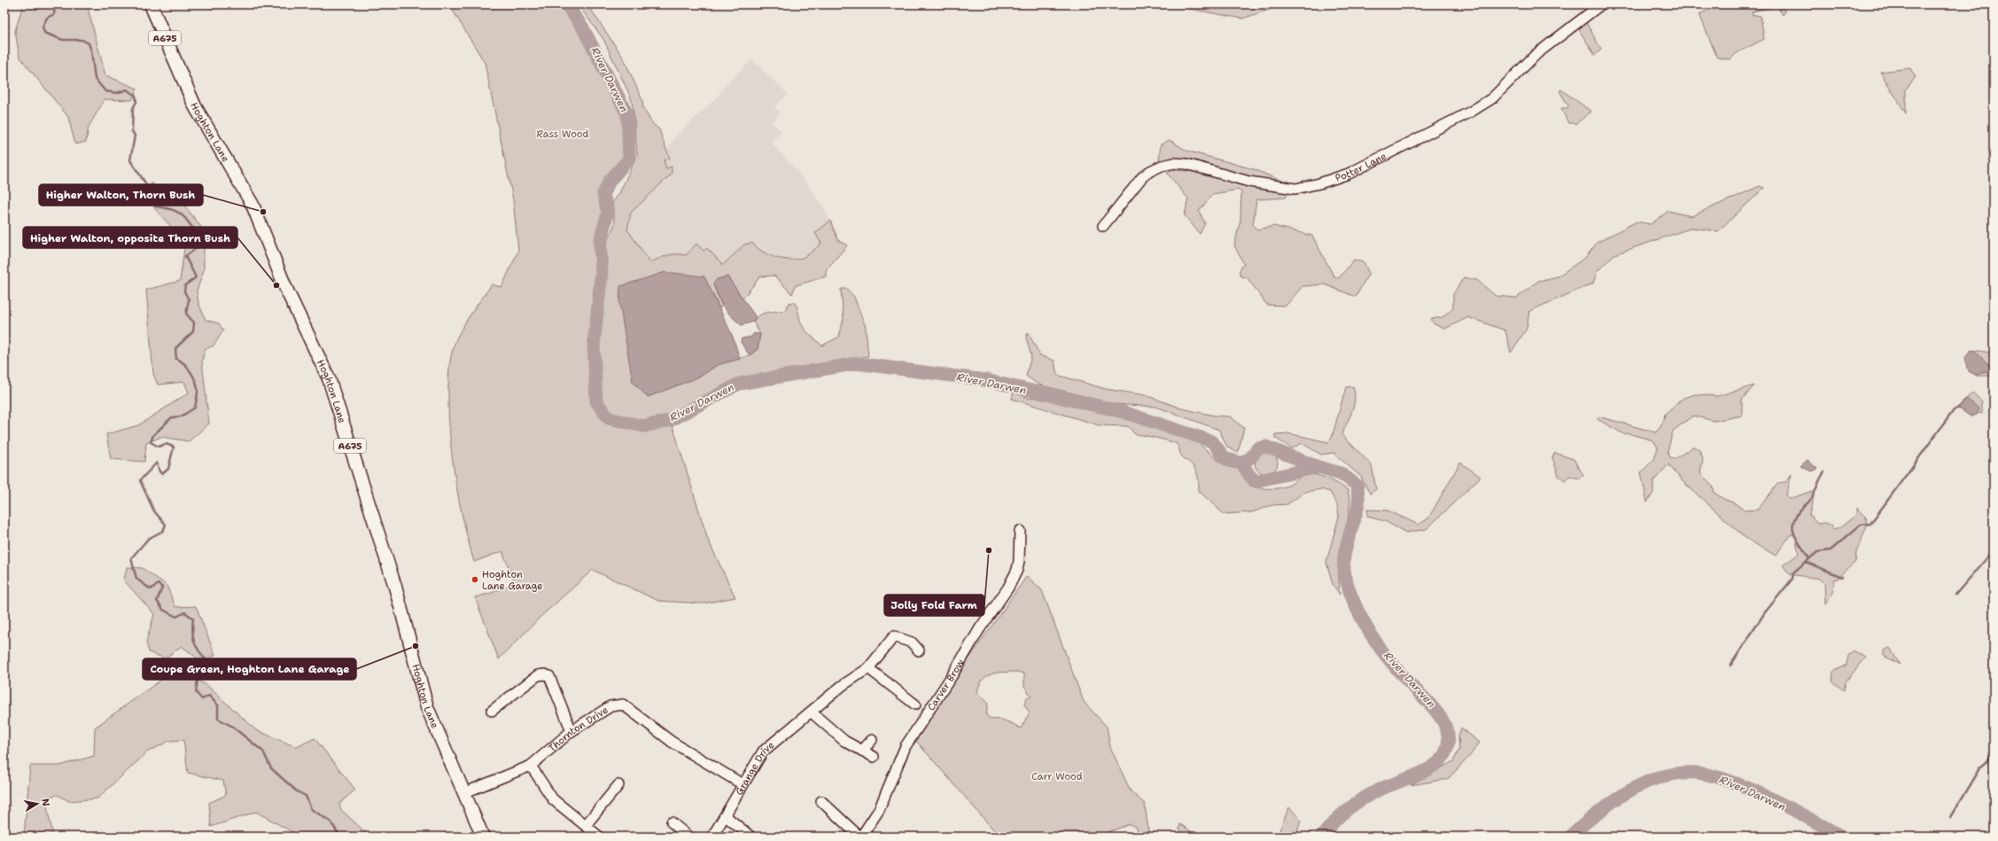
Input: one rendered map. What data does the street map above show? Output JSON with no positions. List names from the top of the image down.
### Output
{
  "streets": {
    "main road": ["A675", "Hoghton Lane"],
    "street": [
      "Potter Lane",
      "Carver Brow",
      "Thornton Drive",
      "Grange Drive"
    ]
  },
  "crossings": [
    ["Hoghton Lane", "Thornton Drive"],
    ["Thornton Drive", "Grange Drive"]
  ],
  "water": ["River Darwen"],
  "parks": ["Rass Wood", "Carr Wood"],
  "places": [
    "Higher Walton, Thorn Bush",
    "Higher Walton, opposite Thorn Bush",
    "Jolly Fold Farm",
    "Hoghton Lane Garage",
    "Coupe Green, Hoghton Lane Garage"
  ],
  "north": "right"
}
